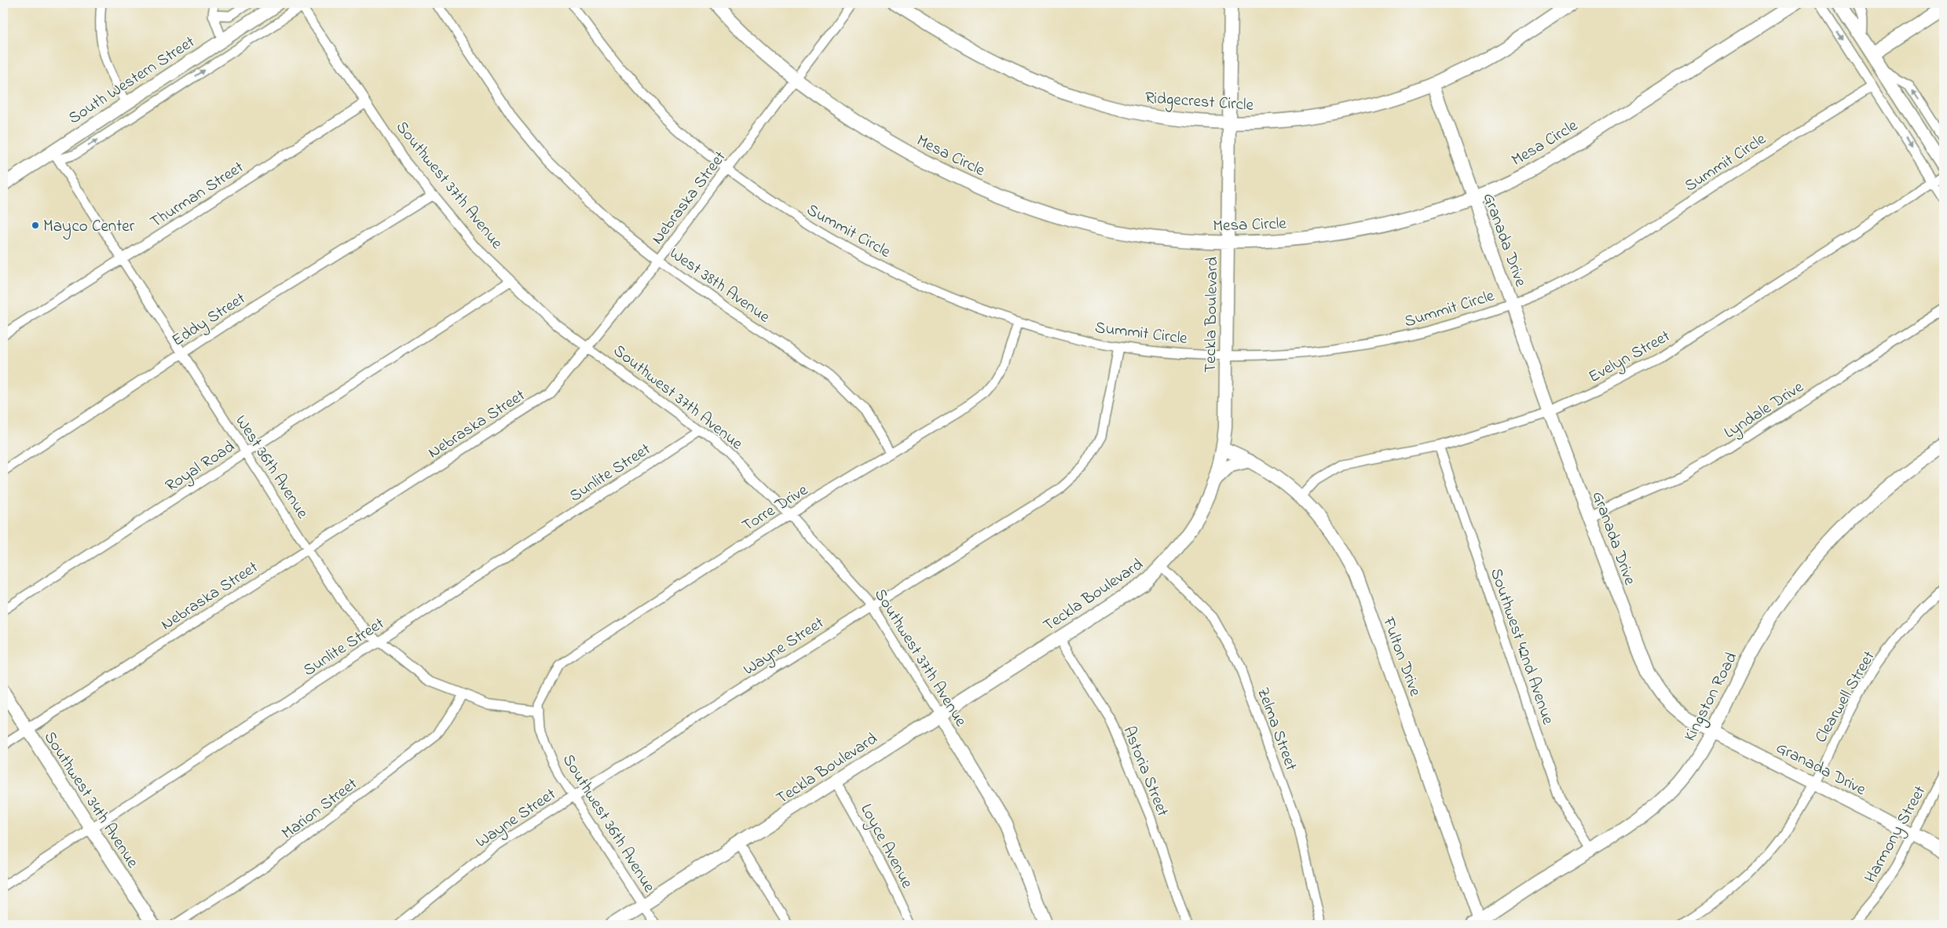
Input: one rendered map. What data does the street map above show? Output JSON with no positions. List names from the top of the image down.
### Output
{
  "streets": {
    "street": [
      "South Western Street",
      "Ridgecrest Circle",
      "Mesa Circle",
      "Summit Circle",
      "Southwest 37th Avenue",
      "Thurman Street",
      "Nebraska Street",
      "Granada Drive",
      "West 38th Avenue",
      "Teckla Boulevard",
      "Eddy Street",
      "Evelyn Street",
      "Lyndale Drive",
      "Royal Road",
      "West 36th Avenue",
      "Sunlite Street",
      "Torre Drive",
      "Wayne Street",
      "Southwest 42nd Avenue",
      "Fulton Drive",
      "Kingston Road",
      "Clearwell Street",
      "Zelma Street",
      "Astoria Street",
      "Southwest 34th Avenue",
      "Marion Street",
      "Southwest 36th Avenue",
      "Harmony Street",
      "Loyce Avenue"
    ]
  },
  "crossings": [
    ["South Western Street", "West 36th Avenue"],
    ["Ridgecrest Circle", "Granada Drive"],
    ["Ridgecrest Circle", "Teckla Boulevard"],
    ["Mesa Circle", "Nebraska Street"],
    ["Mesa Circle", "Granada Drive"],
    ["Mesa Circle", "Teckla Boulevard"],
    ["Summit Circle", "Nebraska Street"],
    ["Summit Circle", "Granada Drive"],
    ["Summit Circle", "Teckla Boulevard"],
    ["Summit Circle", "Torre Drive"],
    ["Summit Circle", "Wayne Street"],
    ["Southwest 37th Avenue", "Thurman Street"],
    ["Southwest 37th Avenue", "Nebraska Street"],
    ["Southwest 37th Avenue", "Teckla Boulevard"],
    ["Southwest 37th Avenue", "Eddy Street"],
    ["Southwest 37th Avenue", "Royal Road"],
    ["Southwest 37th Avenue", "Sunlite Street"],
    ["Southwest 37th Avenue", "Torre Drive"],
    ["Southwest 37th Avenue", "Wayne Street"],
    ["Thurman Street", "West 36th Avenue"],
    ["Nebraska Street", "West 38th Avenue"],
    ["Nebraska Street", "West 36th Avenue"],
    ["Nebraska Street", "Southwest 34th Avenue"],
    ["Granada Drive", "Evelyn Street"],
    ["Granada Drive", "Lyndale Drive"],
    ["Granada Drive", "Kingston Road"],
    ["Granada Drive", "Clearwell Street"],
    ["Granada Drive", "Harmony Street"],
    ["West 38th Avenue", "Torre Drive"],
    ["Teckla Boulevard", "Fulton Drive"],
    ["Teckla Boulevard", "Zelma Street"],
    ["Teckla Boulevard", "Astoria Street"],
    ["Teckla Boulevard", "Southwest 36th Avenue"],
    ["Teckla Boulevard", "Loyce Avenue"],
    ["Eddy Street", "West 36th Avenue"],
    ["Evelyn Street", "Southwest 42nd Avenue"],
    ["Evelyn Street", "Fulton Drive"],
    ["Royal Road", "West 36th Avenue"],
    ["West 36th Avenue", "Sunlite Street"],
    ["West 36th Avenue", "Torre Drive"],
    ["West 36th Avenue", "Marion Street"],
    ["West 36th Avenue", "Southwest 36th Avenue"],
    ["Sunlite Street", "Southwest 34th Avenue"],
    ["Torre Drive", "Southwest 36th Avenue"],
    ["Wayne Street", "Southwest 36th Avenue"],
    ["Southwest 42nd Avenue", "Kingston Road"],
    ["Fulton Drive", "Kingston Road"]
  ],
  "places": ["Mayco Center"]
}
